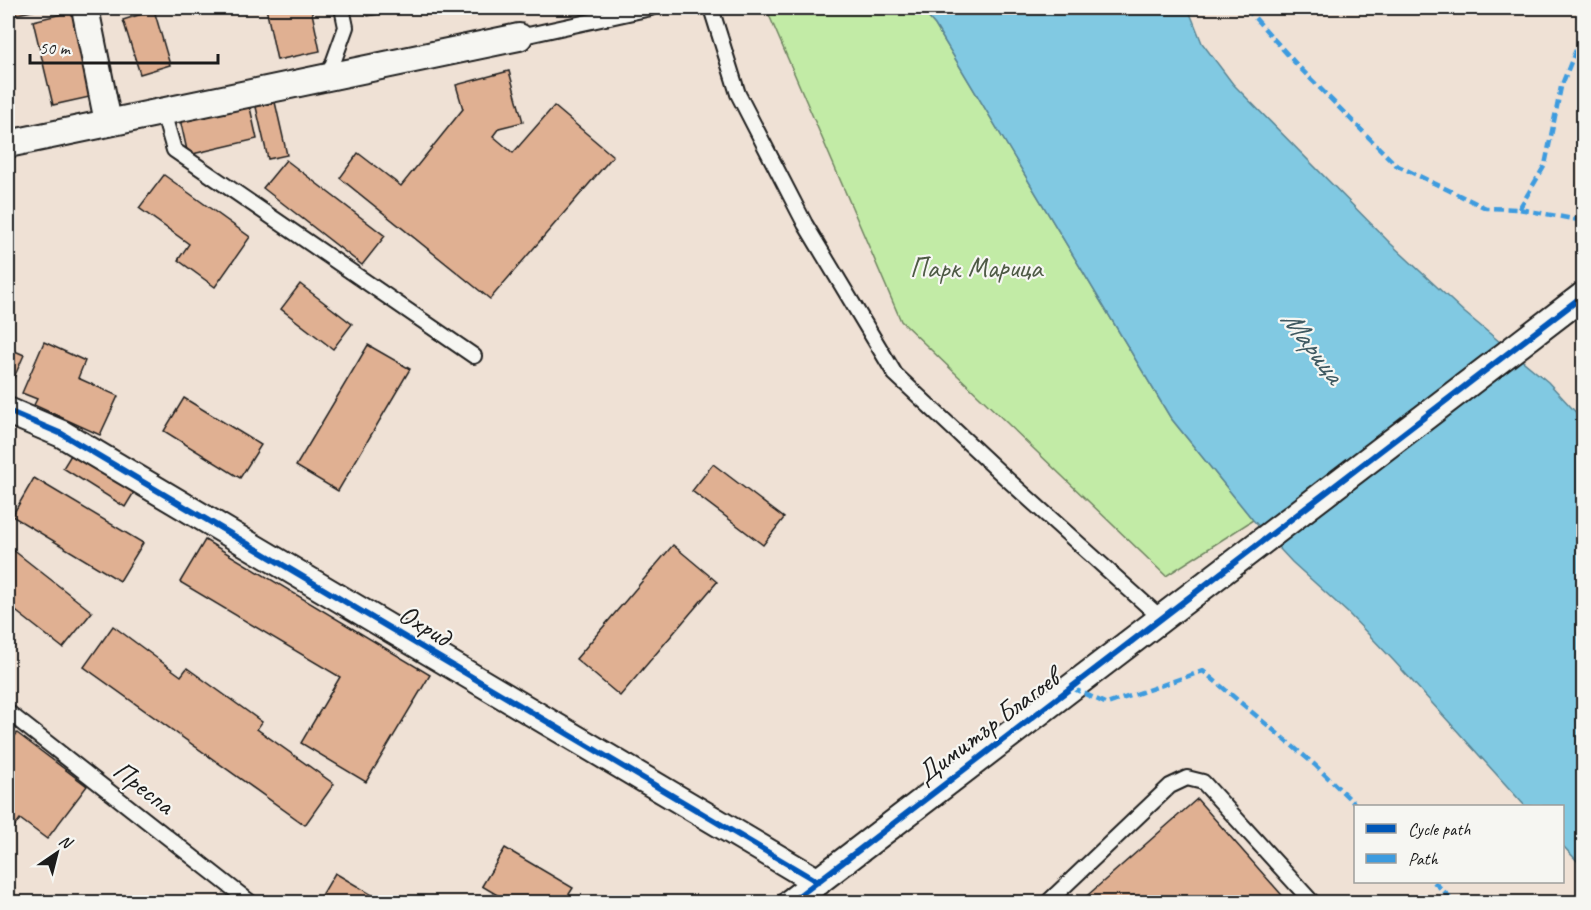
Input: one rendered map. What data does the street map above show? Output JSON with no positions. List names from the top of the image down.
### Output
{
  "streets": {
    "street": ["Охрид", "Димитър Благоев"],
    "lane": ["Преспа"]
  },
  "crossings": [
    ["Охрид", "Димитър Благоев"]
  ],
  "water": ["Марица"],
  "parks": ["Парк Марица"],
  "legend": ["Cycle path", "Path"],
  "scale_bar": "50 m",
  "north": "top right"
}
